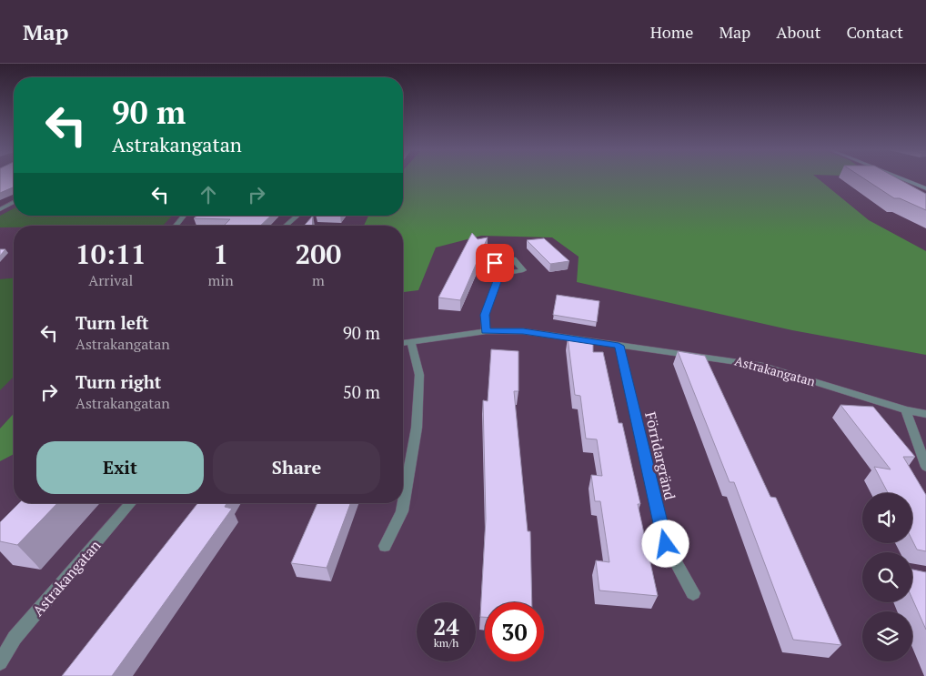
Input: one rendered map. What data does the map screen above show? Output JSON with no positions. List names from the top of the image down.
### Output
{
  "streets": {
    "street": ["Astrakangatan", "Förridargränd"]
  },
  "crossings": [
    ["Astrakangatan", "Förridargränd"]
  ],
  "page": {
    "header": "Map",
    "nav": [
      "Home",
      "Map",
      "About",
      "Contact"
    ],
    "turn": ["90 m", "Astrakangatan"],
    "eta": [
      "10:11",
      "Arrival",
      "1",
      "min",
      "200",
      "m"
    ],
    "list": [
      {
        "name": "Turn left",
        "note": "Astrakangatan",
        "value": "90 m"
      },
      {
        "name": "Turn right",
        "note": "Astrakangatan",
        "value": "50 m"
      }
    ],
    "buttons": ["Exit", "Share"],
    "speed": "24 km/h",
    "limit": "30"
  }
}
